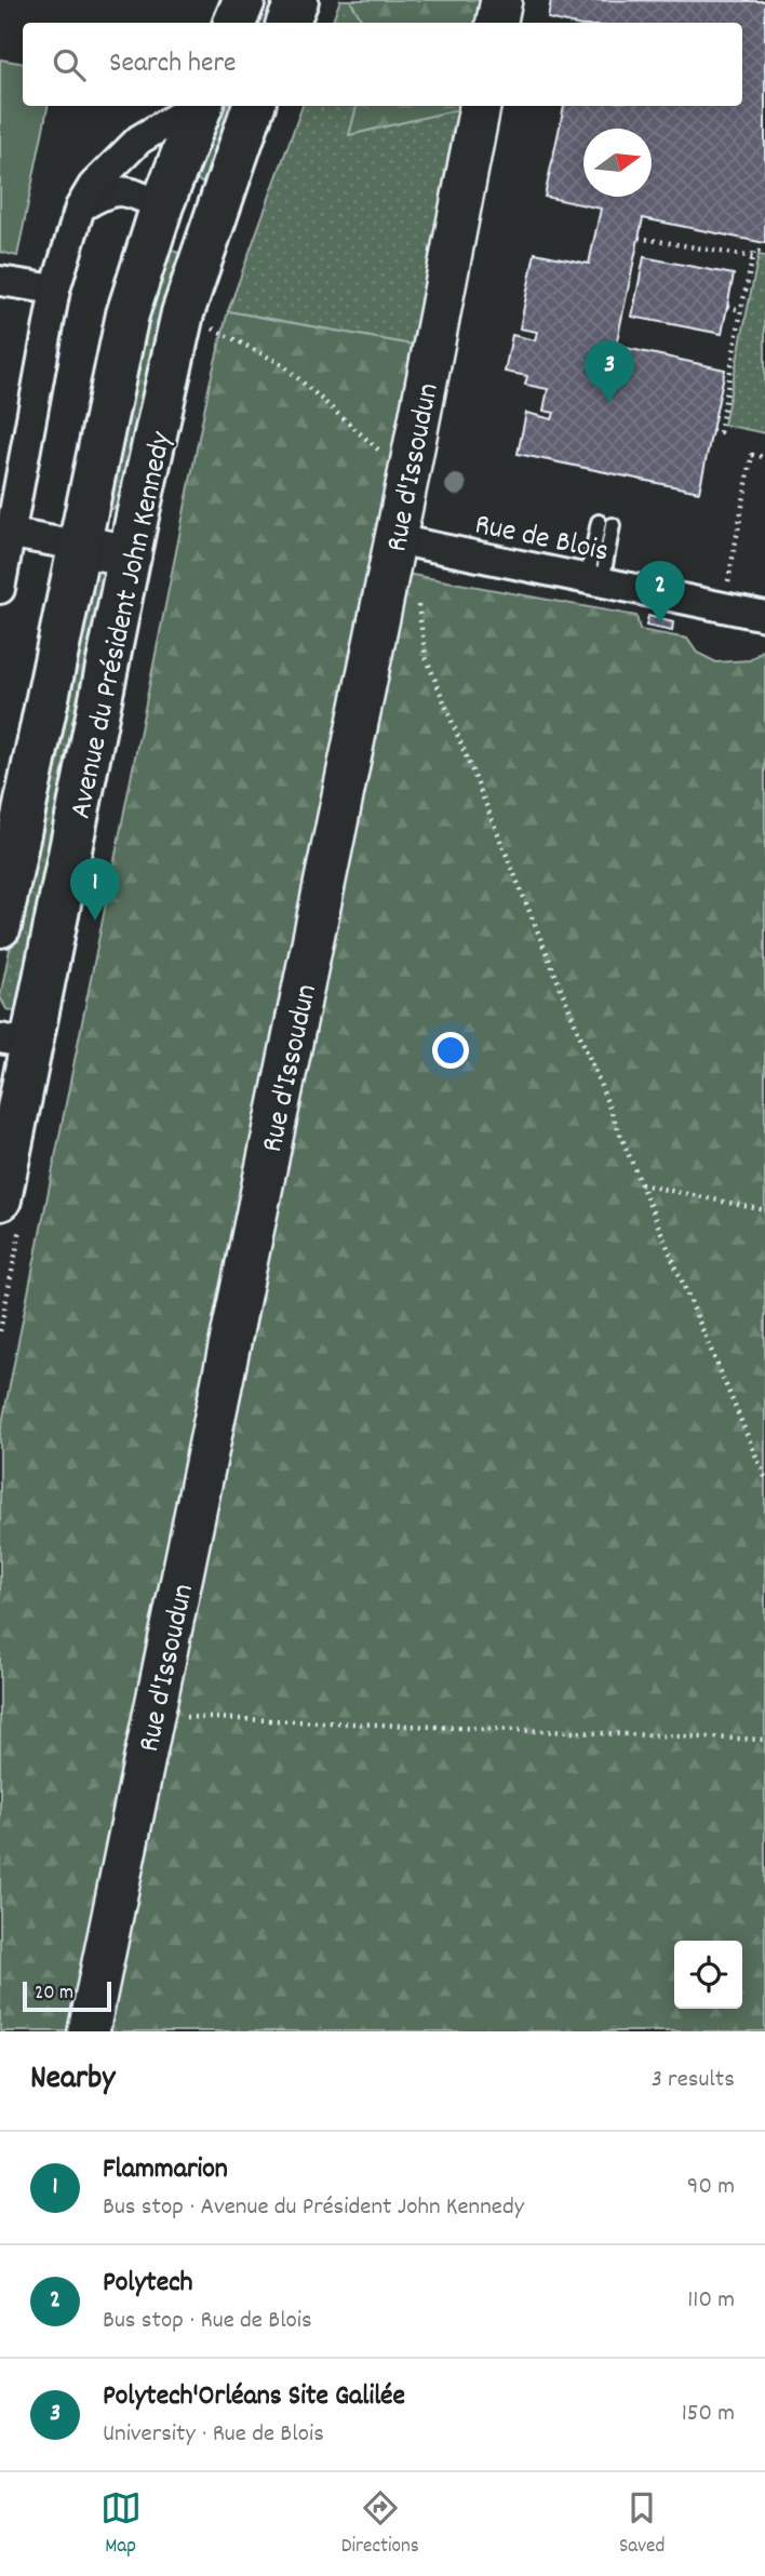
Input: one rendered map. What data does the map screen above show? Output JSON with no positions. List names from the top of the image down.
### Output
{
  "streets": {
    "main road": ["Avenue du Président John Kennedy"],
    "street": ["Rue d'Issoudun", "Rue de Blois"]
  },
  "crossings": [
    ["Rue d'Issoudun", "Rue de Blois"]
  ],
  "scale_bar": "20 m",
  "north": "right",
  "page": {
    "search": "Search here",
    "pins": ["3", "2", "1"],
    "scale": "20 m",
    "heading": ["Nearby", "3 results"],
    "list": [
      {
        "mark": "1",
        "name": "Flammarion",
        "note": "Bus stop · Avenue du Président John Kennedy",
        "value": "90 m"
      },
      {
        "mark": "2",
        "name": "Polytech",
        "note": "Bus stop · Rue de Blois",
        "value": "110 m"
      },
      {
        "mark": "3",
        "name": "Polytech'Orléans Site Galilée",
        "note": "University · Rue de Blois",
        "value": "150 m"
      }
    ],
    "nav": ["Map", "Directions", "Saved"]
  }
}
